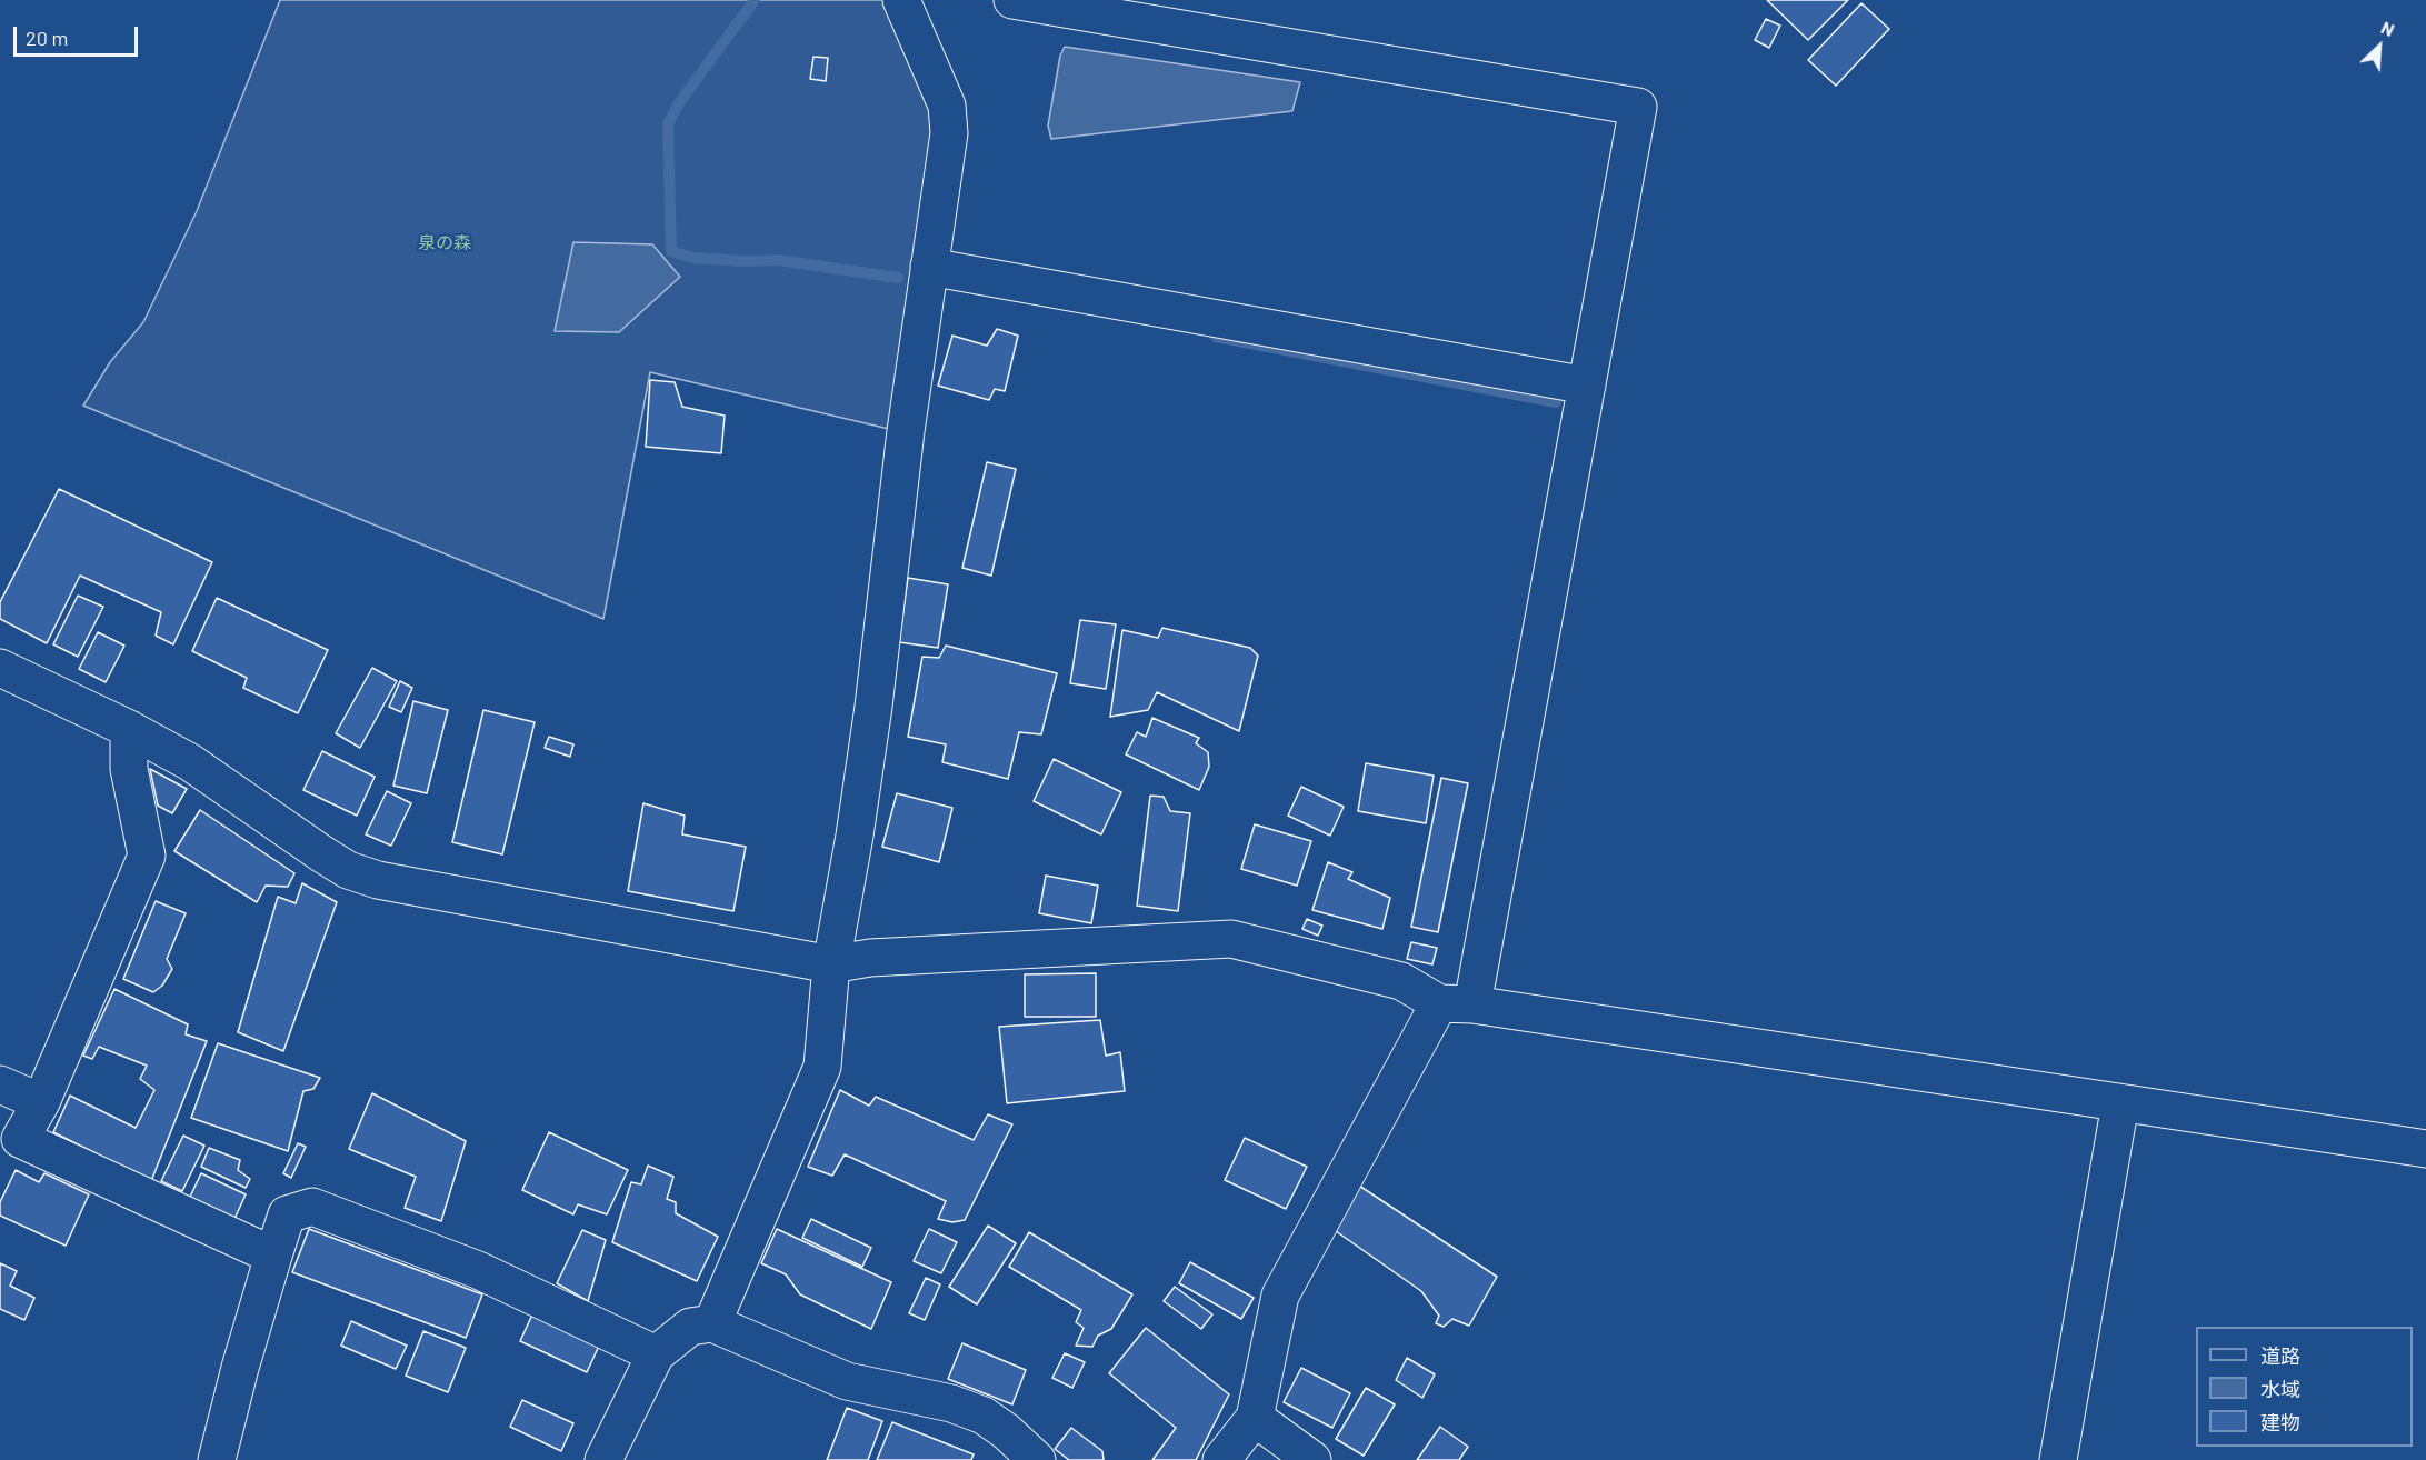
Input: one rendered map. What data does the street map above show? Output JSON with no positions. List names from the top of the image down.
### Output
{
  "parks": ["泉の森"],
  "legend": ["道路", "水域", "建物"],
  "scale_bar": "20 m",
  "north": "top right"
}
